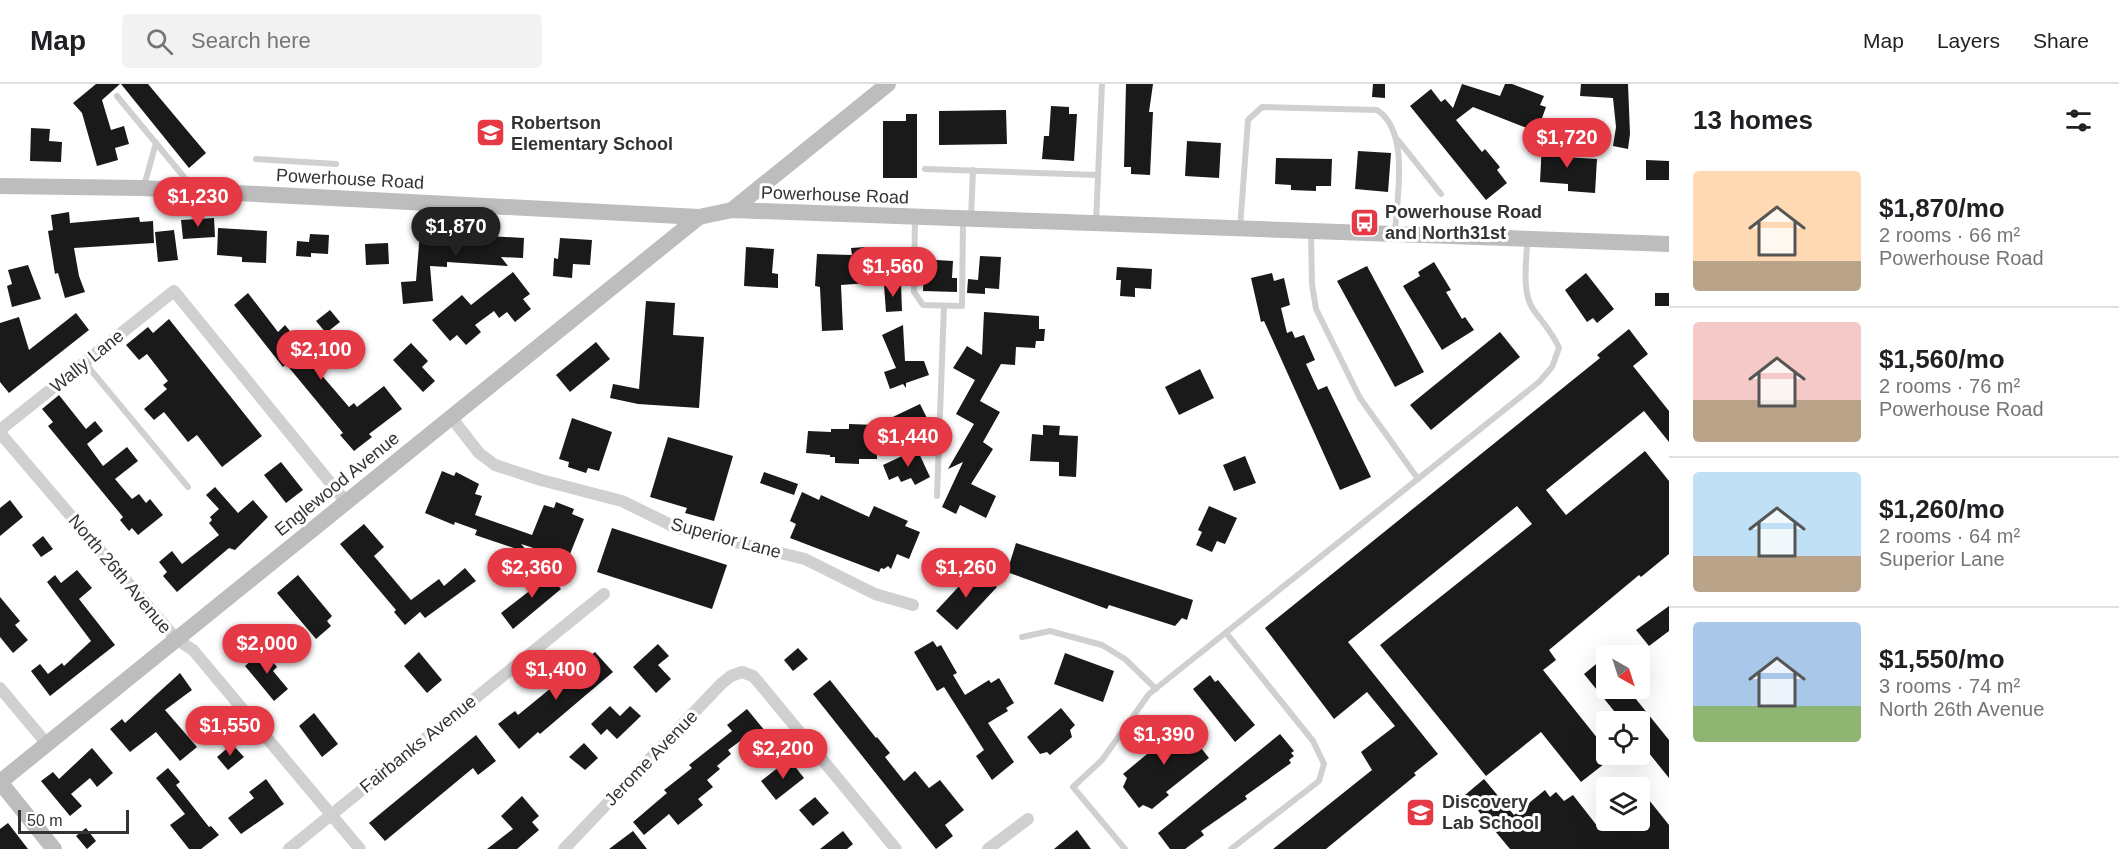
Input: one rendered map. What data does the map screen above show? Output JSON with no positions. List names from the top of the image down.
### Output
{
  "streets": {
    "street": [
      "Powerhouse Road",
      "Wally Lane",
      "Englewood Avenue",
      "Superior Lane",
      "North 26th Avenue",
      "Fairbanks Avenue",
      "Jerome Avenue"
    ]
  },
  "crossings": [
    ["Powerhouse Road", "Englewood Avenue"],
    ["Wally Lane", "Englewood Avenue"],
    ["Wally Lane", "North 26th Avenue"],
    ["Englewood Avenue", "Superior Lane"],
    ["Englewood Avenue", "North 26th Avenue"],
    ["North 26th Avenue", "Fairbanks Avenue"]
  ],
  "places": {
    "school or university": ["Robertson Elementary School", "Discovery Lab School"],
    "bus stop": ["Powerhouse Road and North31st"]
  },
  "scale_bar": "50 m",
  "north": "bottom right",
  "page": {
    "header": "Map",
    "search": "Search here",
    "nav": ["Map", "Layers", "Share"],
    "heading": "13 homes",
    "price": [
      "$1,720",
      "$1,230",
      "$1,870",
      "$1,560",
      "$2,100",
      "$1,440",
      "$2,360",
      "$1,260",
      "$2,000",
      "$1,400",
      "$1,550",
      "$1,390",
      "$2,200"
    ],
    "list": [
      {
        "name": "$1,870/mo",
        "note": "2 rooms · 66 m² · Powerhouse Road"
      },
      {
        "name": "$1,560/mo",
        "note": "2 rooms · 76 m² · Powerhouse Road"
      },
      {
        "name": "$1,260/mo",
        "note": "2 rooms · 64 m² · Superior Lane"
      },
      {
        "name": "$1,550/mo",
        "note": "3 rooms · 74 m² · North 26th Avenue"
      }
    ],
    "scale": "50 m"
  }
}
